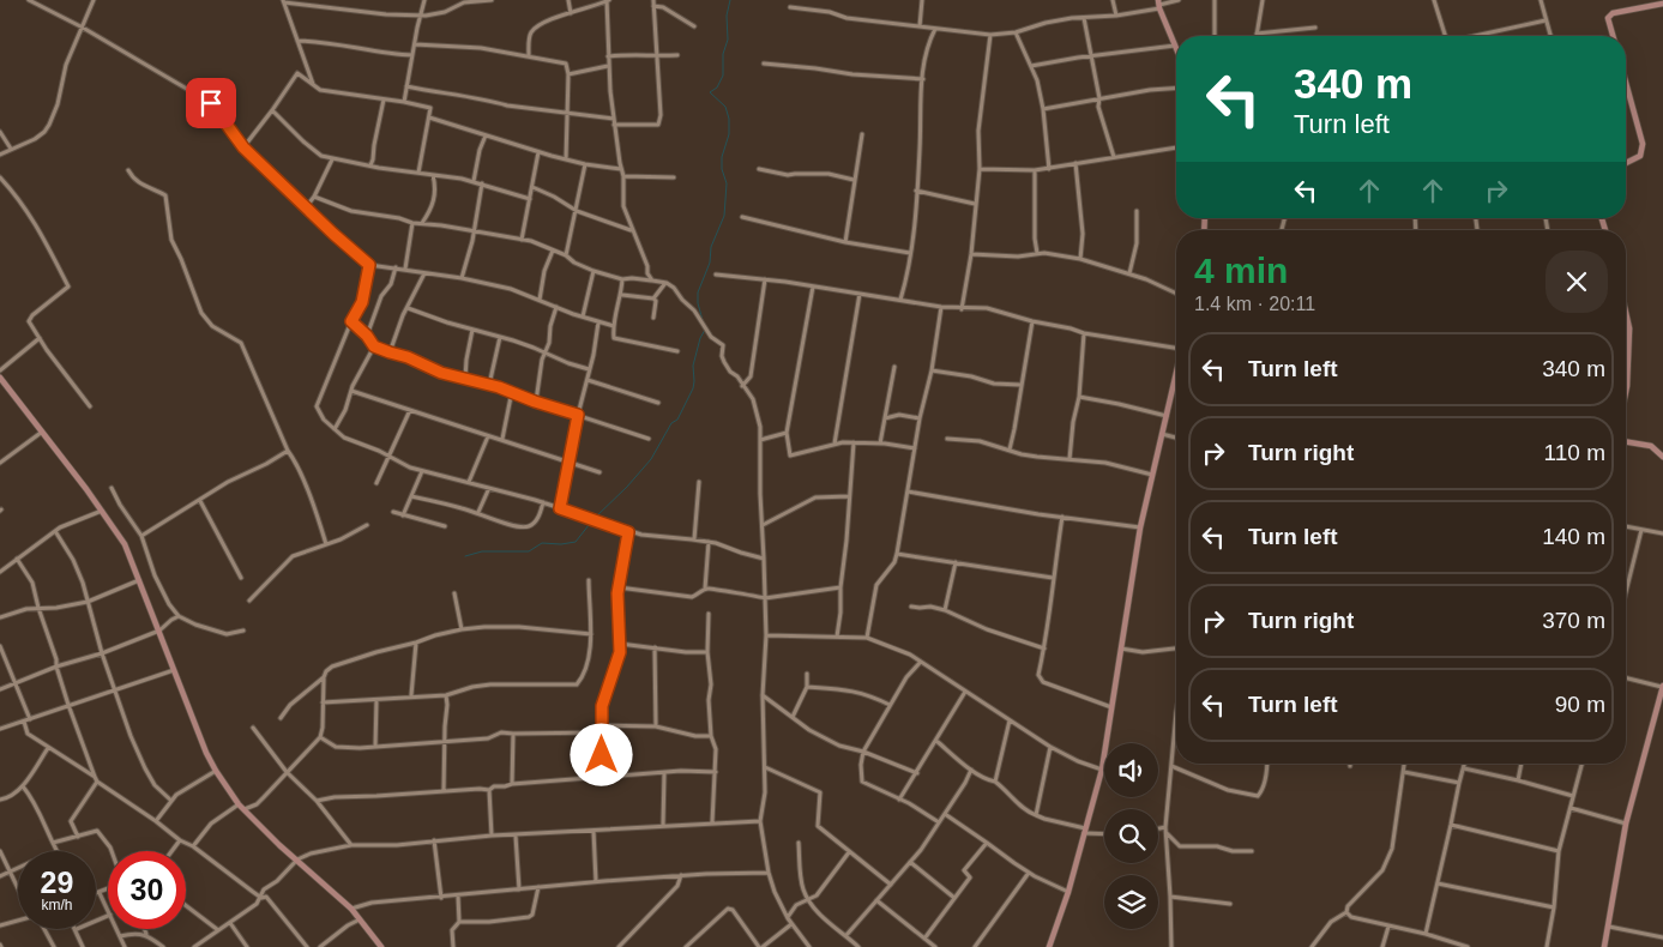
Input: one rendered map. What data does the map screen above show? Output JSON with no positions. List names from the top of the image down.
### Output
{
  "page": {
    "turn": ["340 m", "Turn left"],
    "heading": ["4 min", "1.4 km · 20:11"],
    "list": [
      {
        "name": "Turn left",
        "value": "340 m"
      },
      {
        "name": "Turn right",
        "value": "110 m"
      },
      {
        "name": "Turn left",
        "value": "140 m"
      },
      {
        "name": "Turn right",
        "value": "370 m"
      },
      {
        "name": "Turn left",
        "value": "90 m"
      }
    ],
    "speed": "29 km/h",
    "limit": "30"
  }
}
